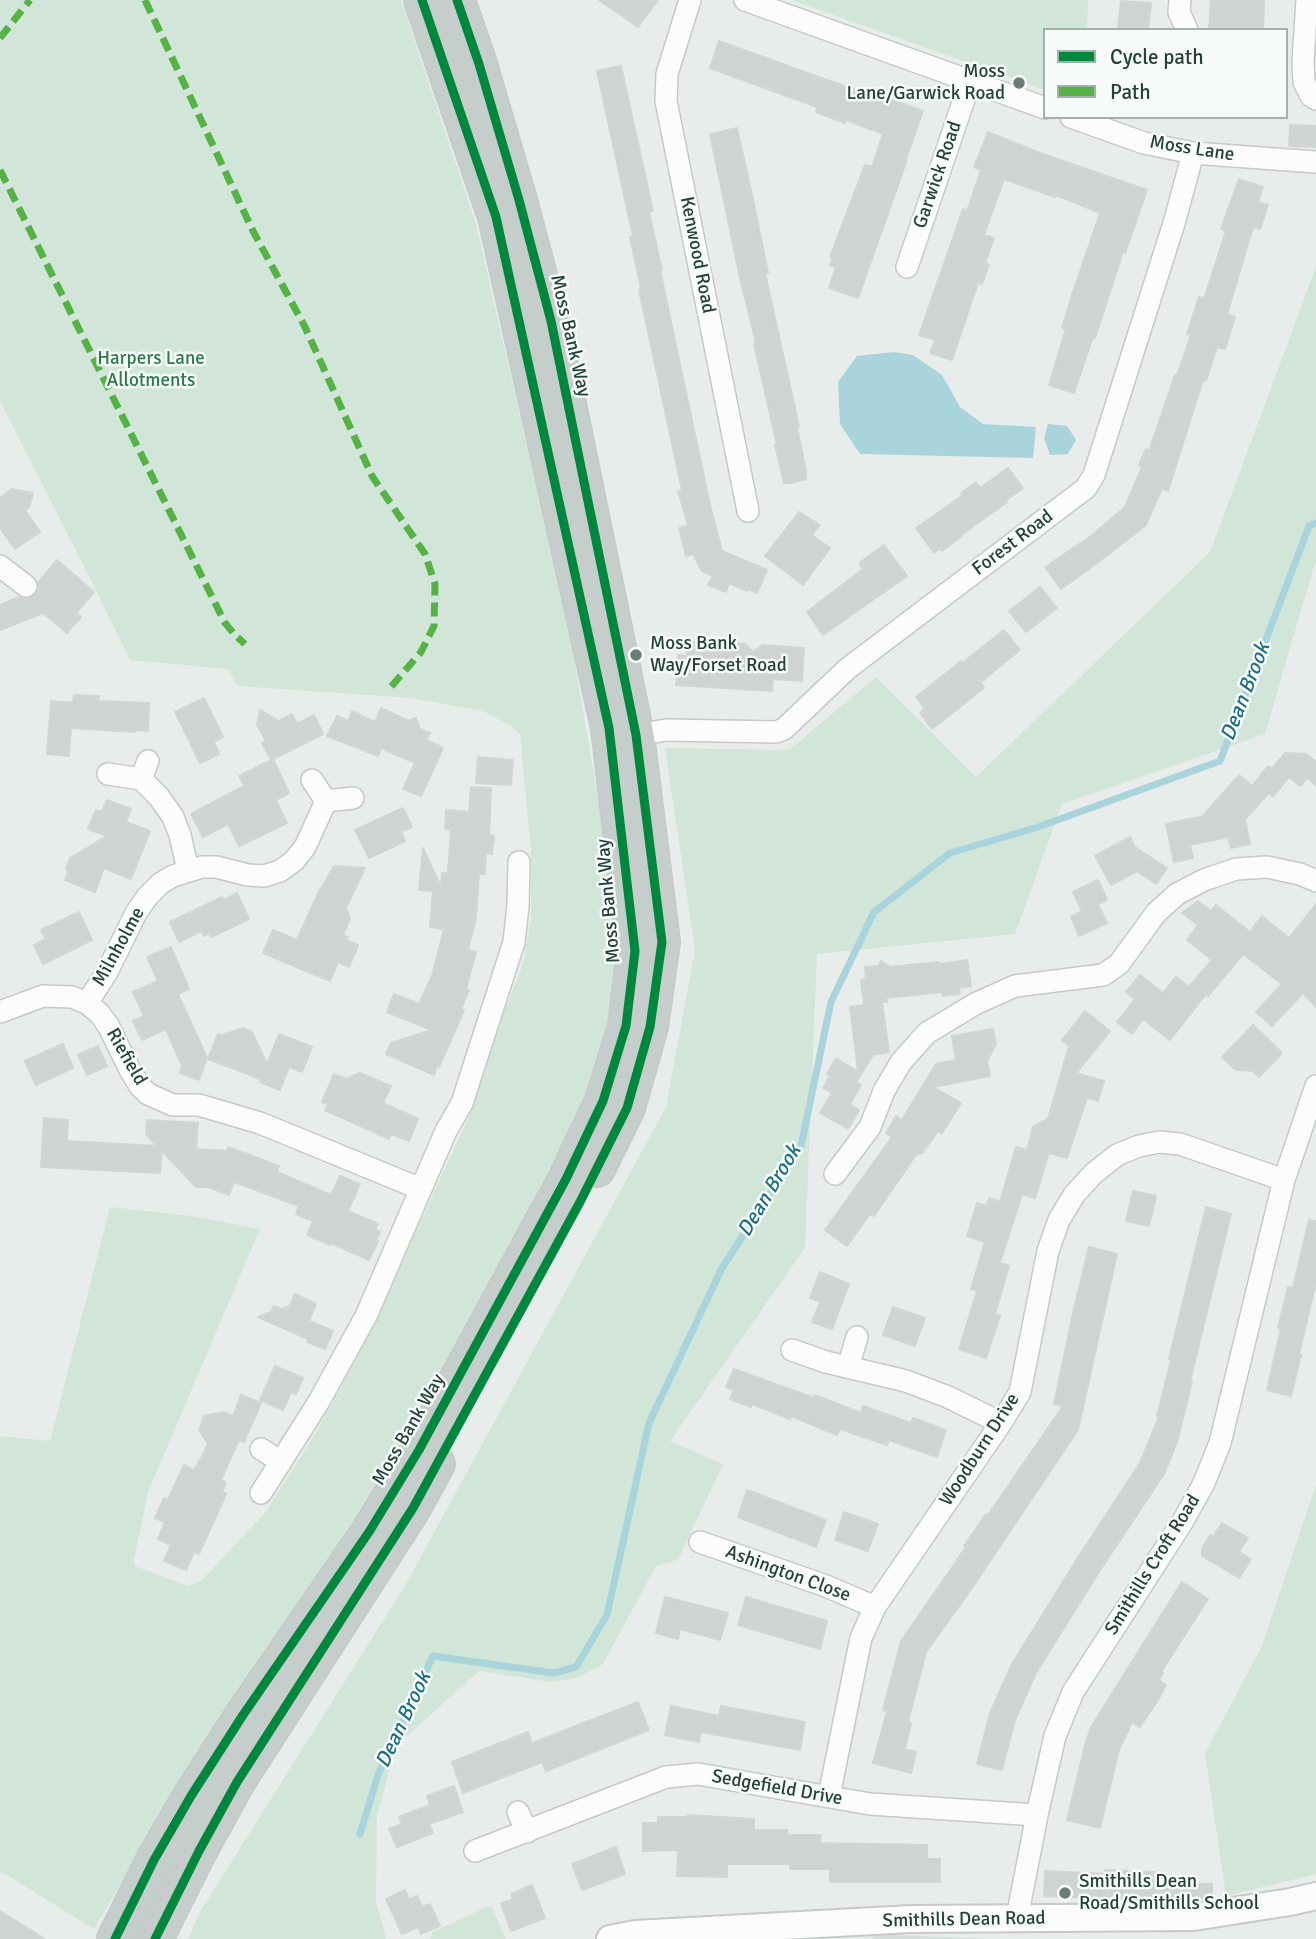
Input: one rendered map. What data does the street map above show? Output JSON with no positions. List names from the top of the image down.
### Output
{
  "streets": {
    "highway": ["Moss Bank Way"],
    "street": [
      "Moss Lane",
      "Garwick Road",
      "Kenwood Road",
      "Forest Road",
      "Milnholme",
      "Riefield",
      "Woodburn Drive",
      "Smithills Croft Road",
      "Ashington Close",
      "Sedgefield Drive",
      "Smithills Dean Road"
    ]
  },
  "crossings": [
    ["Moss Lane", "Forest Road"],
    ["Moss Bank Way", "Forest Road"],
    ["Milnholme", "Riefield"],
    ["Woodburn Drive", "Smithills Croft Road"],
    ["Woodburn Drive", "Ashington Close"],
    ["Woodburn Drive", "Sedgefield Drive"],
    ["Smithills Croft Road", "Sedgefield Drive"],
    ["Smithills Croft Road", "Smithills Dean Road"]
  ],
  "water": ["Dean Brook"],
  "parks": ["Harpers Lane Allotments"],
  "places": ["Moss Lane/Garwick Road", "Moss Bank Way/Forset Road", "Smithills Dean Road/Smithills School"],
  "legend": ["Cycle path", "Path"]
}
